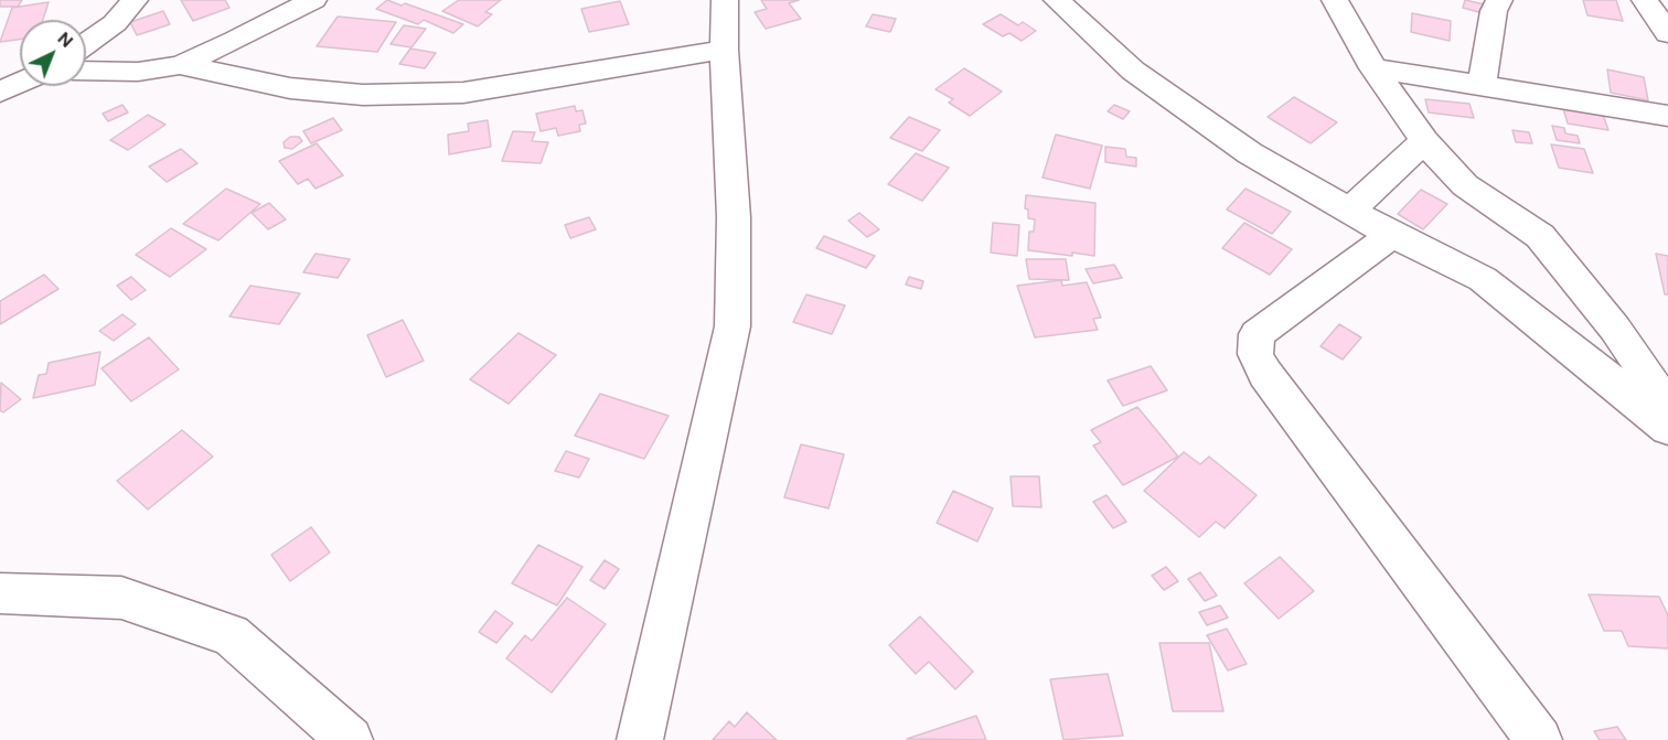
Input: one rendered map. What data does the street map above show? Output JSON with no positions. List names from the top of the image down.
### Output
{
  "north": "top right"
}
